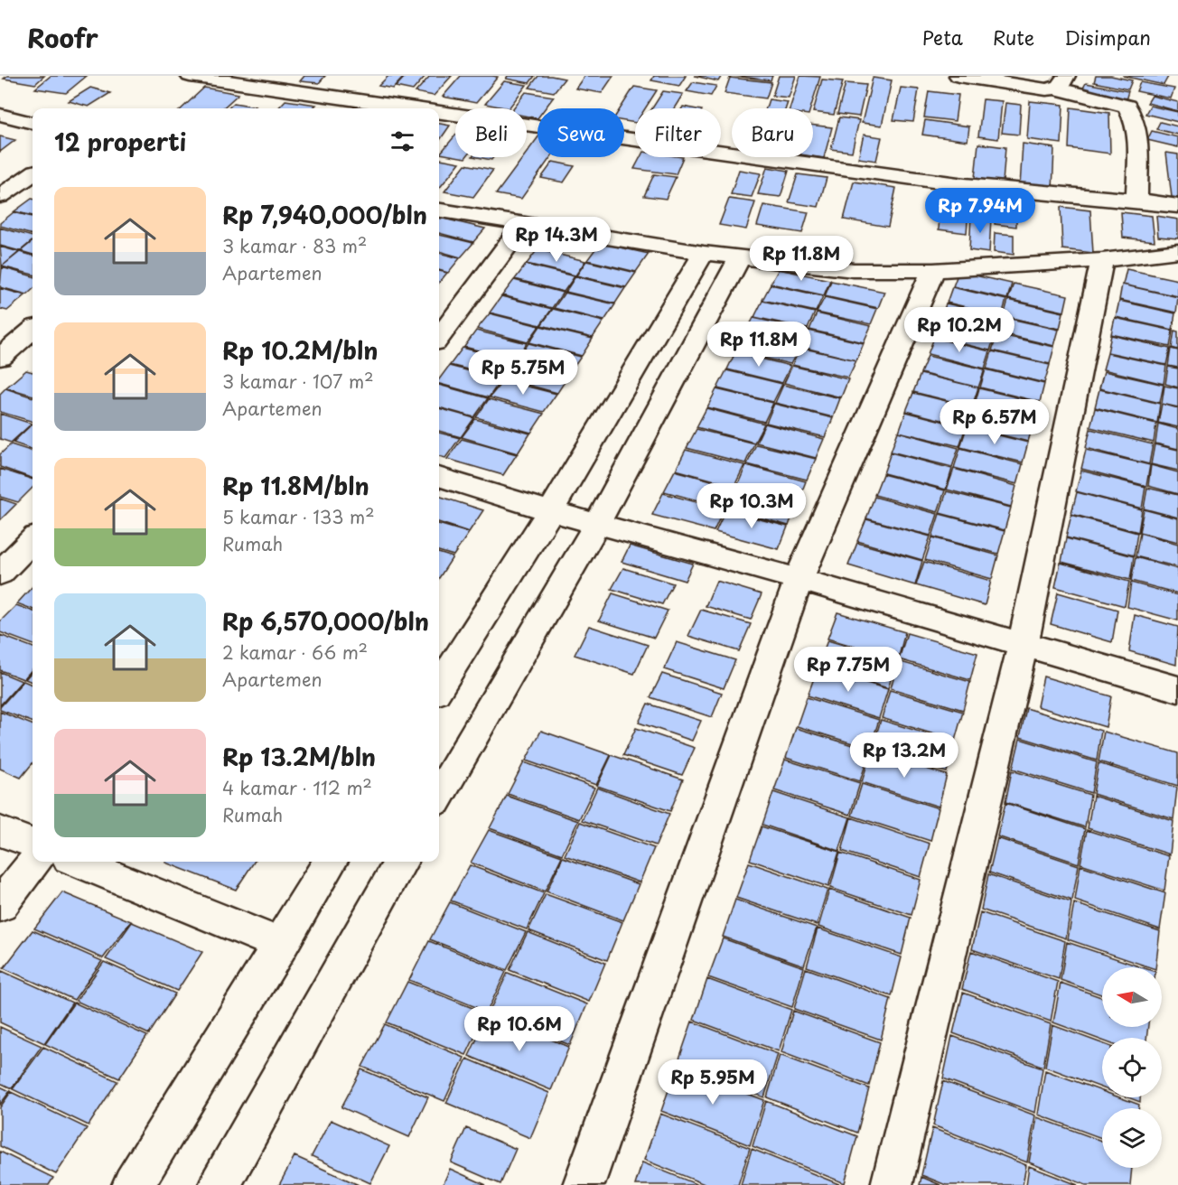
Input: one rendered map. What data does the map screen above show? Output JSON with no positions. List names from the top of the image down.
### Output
{
  "north": "left",
  "page": {
    "header": "Roofr",
    "nav": ["Peta", "Rute", "Disimpan"],
    "chip": [
      "Beli",
      "Sewa",
      "Filter",
      "Baru"
    ],
    "heading": "12 properti",
    "list": [
      {
        "name": "Rp 7,940,000/bln",
        "note": "3 kamar · 83 m² · Apartemen"
      },
      {
        "name": "Rp 10.2M/bln",
        "note": "3 kamar · 107 m² · Apartemen"
      },
      {
        "name": "Rp 11.8M/bln",
        "note": "5 kamar · 133 m² · Rumah"
      },
      {
        "name": "Rp 6,570,000/bln",
        "note": "2 kamar · 66 m² · Apartemen"
      },
      {
        "name": "Rp 13.2M/bln",
        "note": "4 kamar · 112 m² · Rumah"
      }
    ],
    "price": [
      "Rp 7.94M",
      "Rp 14.3M",
      "Rp 11.8M",
      "Rp 10.2M",
      "Rp 11.8M",
      "Rp 5.75M",
      "Rp 6.57M",
      "Rp 10.3M",
      "Rp 7.75M",
      "Rp 13.2M",
      "Rp 10.6M",
      "Rp 5.95M"
    ]
  }
}
